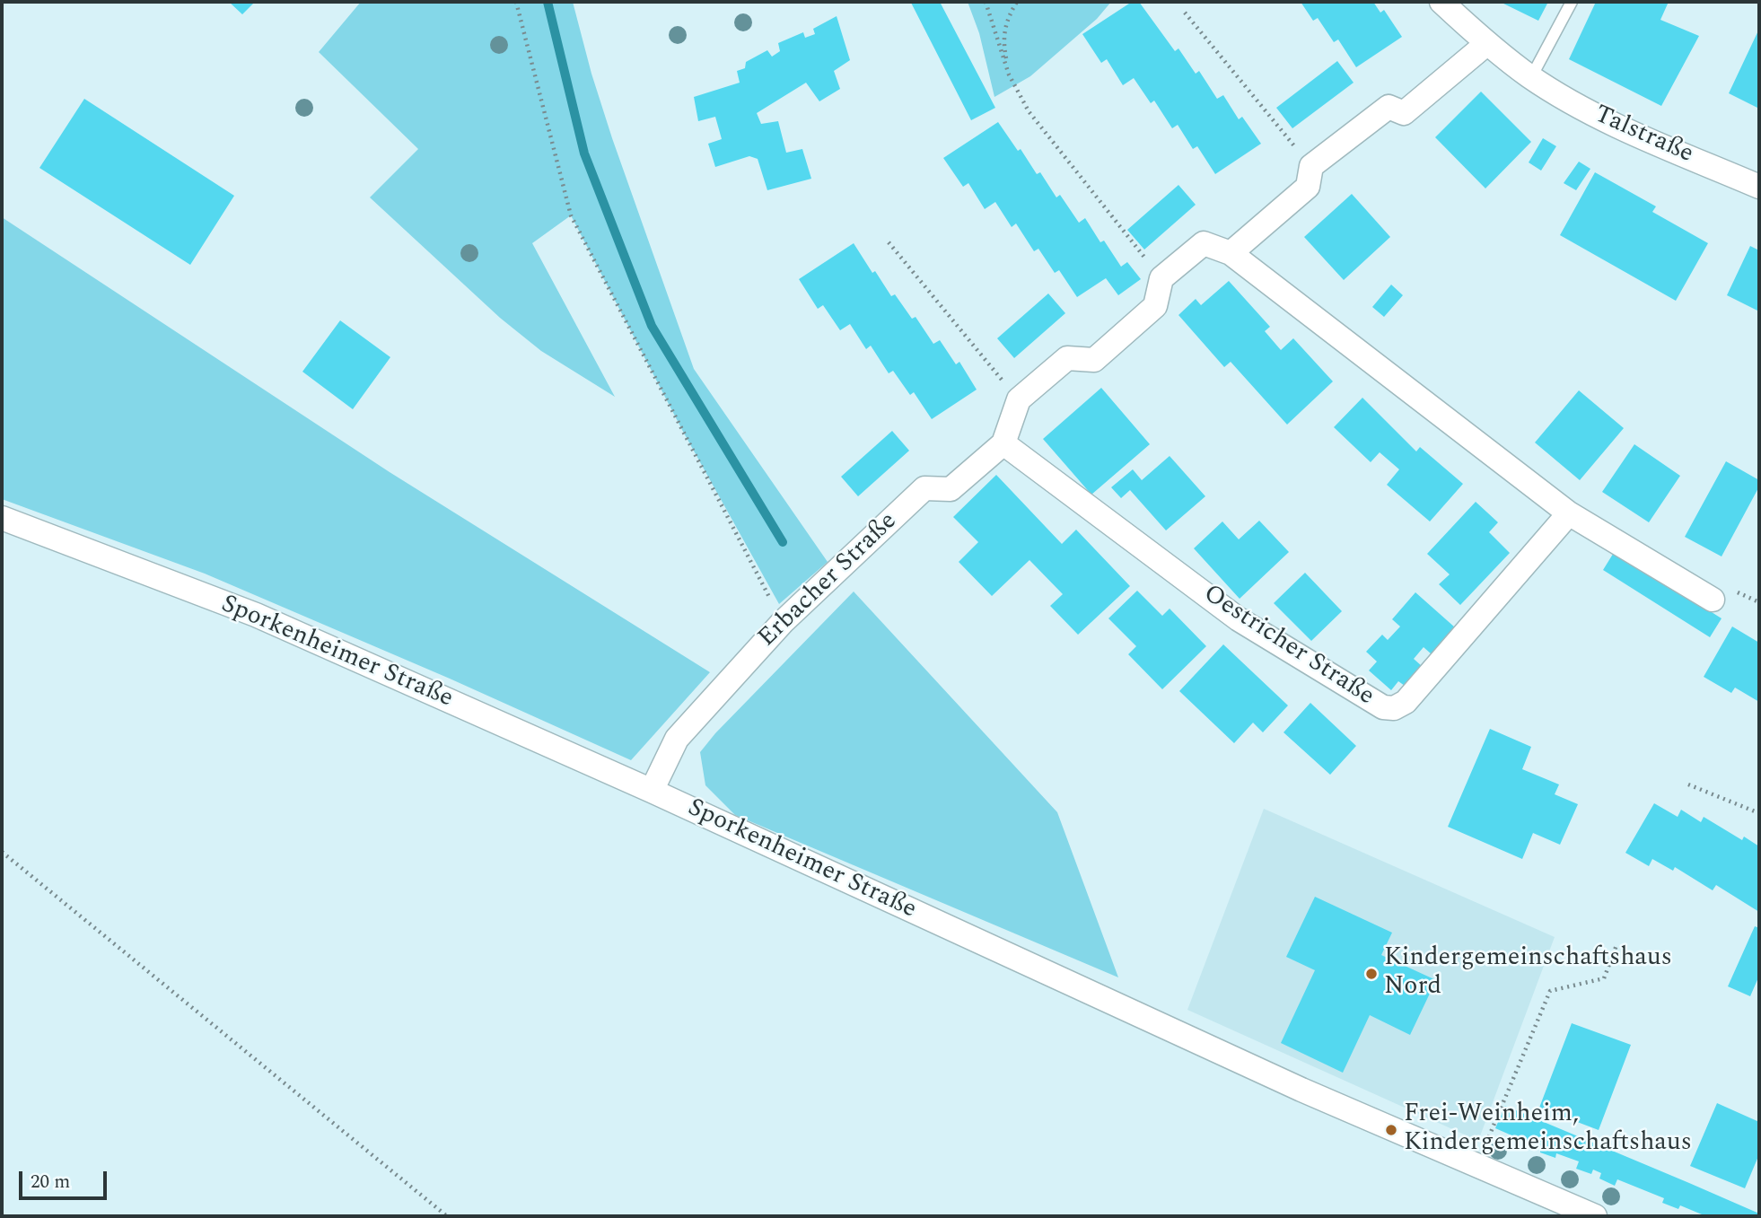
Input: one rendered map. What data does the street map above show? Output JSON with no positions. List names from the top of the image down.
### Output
{
  "streets": {
    "street": [
      "Talstraße",
      "Erbacher Straße",
      "Oestricher Straße",
      "Sporkenheimer Straße"
    ]
  },
  "crossings": [
    ["Erbacher Straße", "Oestricher Straße"],
    ["Erbacher Straße", "Sporkenheimer Straße"]
  ],
  "places": ["Kindergemeinschaftshaus Nord", "Frei-Weinheim, Kindergemeinschaftshaus"],
  "scale_bar": "20 m"
}
